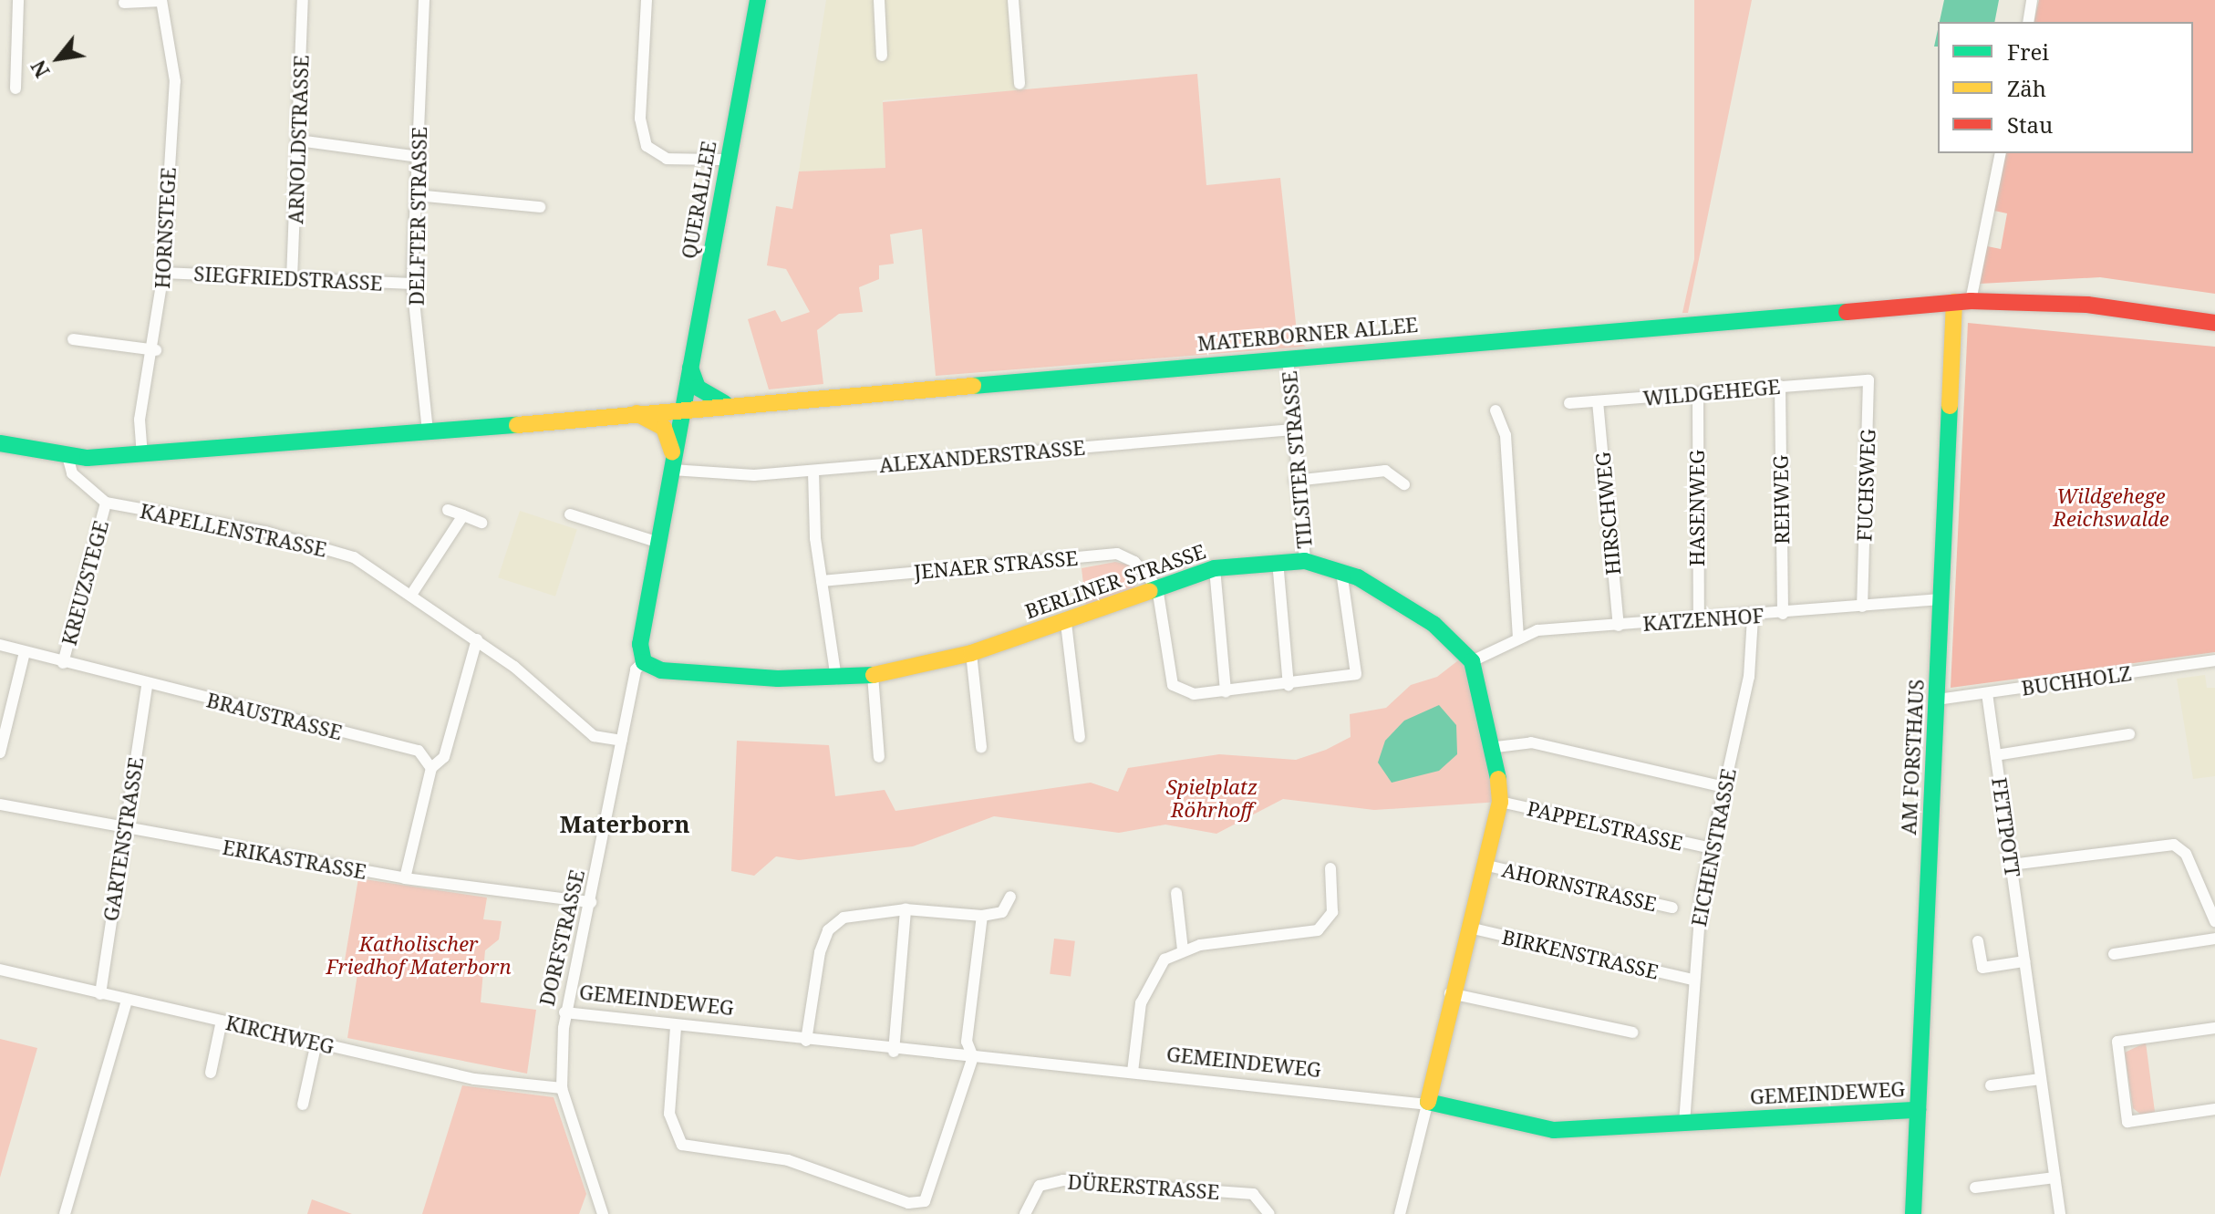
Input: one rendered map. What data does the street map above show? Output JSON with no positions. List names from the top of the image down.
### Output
{
  "streets": {
    "street": [
      "ARNOLDSTRASSE",
      "QUERALLEE",
      "DELFTER STRASSE",
      "HORNSTEGE",
      "SIEGFRIEDSTRASSE",
      "MATERBORNER ALLEE",
      "WILDGEHEGE",
      "ALEXANDERSTRASSE",
      "TILSITER STRASSE",
      "FUCHSWEG",
      "REHWEG",
      "HASENWEG",
      "HIRSCHWEG",
      "KAPELLENSTRASSE",
      "JENAER STRASSE",
      "BERLINER STRASSE",
      "KREUZSTEGE",
      "KATZENHOF",
      "BUCHHOLZ",
      "BRAUSTRASSE",
      "AM FORSTHAUS",
      "PAPPELSTRASSE",
      "FETTPOTT",
      "GARTENSTRASSE",
      "EICHENSTRASSE",
      "ERIKASTRASSE",
      "AHORNSTRASSE",
      "DORFSTRASSE",
      "BIRKENSTRASSE",
      "GEMEINDEWEG",
      "KIRCHWEG",
      "DÜRERSTRASSE"
    ]
  },
  "crossings": [
    ["ARNOLDSTRASSE", "SIEGFRIEDSTRASSE"],
    ["QUERALLEE", "MATERBORNER ALLEE"],
    ["QUERALLEE", "DORFSTRASSE"],
    ["DELFTER STRASSE", "SIEGFRIEDSTRASSE"],
    ["DELFTER STRASSE", "MATERBORNER ALLEE"],
    ["HORNSTEGE", "SIEGFRIEDSTRASSE"],
    ["HORNSTEGE", "MATERBORNER ALLEE"],
    ["MATERBORNER ALLEE", "TILSITER STRASSE"],
    ["MATERBORNER ALLEE", "KAPELLENSTRASSE"],
    ["MATERBORNER ALLEE", "AM FORSTHAUS"],
    ["MATERBORNER ALLEE", "DORFSTRASSE"],
    ["WILDGEHEGE", "FUCHSWEG"],
    ["WILDGEHEGE", "REHWEG"],
    ["WILDGEHEGE", "HASENWEG"],
    ["WILDGEHEGE", "HIRSCHWEG"],
    ["ALEXANDERSTRASSE", "TILSITER STRASSE"],
    ["ALEXANDERSTRASSE", "DORFSTRASSE"],
    ["TILSITER STRASSE", "BERLINER STRASSE"],
    ["FUCHSWEG", "KATZENHOF"],
    ["REHWEG", "KATZENHOF"],
    ["HASENWEG", "KATZENHOF"],
    ["HIRSCHWEG", "KATZENHOF"],
    ["KAPELLENSTRASSE", "KREUZSTEGE"],
    ["KAPELLENSTRASSE", "DORFSTRASSE"],
    ["JENAER STRASSE", "BERLINER STRASSE"],
    ["BERLINER STRASSE", "KATZENHOF"],
    ["BERLINER STRASSE", "DORFSTRASSE"],
    ["KREUZSTEGE", "BRAUSTRASSE"],
    ["KATZENHOF", "AM FORSTHAUS"],
    ["KATZENHOF", "EICHENSTRASSE"],
    ["BUCHHOLZ", "AM FORSTHAUS"],
    ["BUCHHOLZ", "FETTPOTT"],
    ["BRAUSTRASSE", "GARTENSTRASSE"],
    ["AM FORSTHAUS", "GEMEINDEWEG"],
    ["PAPPELSTRASSE", "EICHENSTRASSE"],
    ["GARTENSTRASSE", "ERIKASTRASSE"],
    ["GARTENSTRASSE", "KIRCHWEG"],
    ["EICHENSTRASSE", "BIRKENSTRASSE"],
    ["EICHENSTRASSE", "GEMEINDEWEG"],
    ["ERIKASTRASSE", "DORFSTRASSE"],
    ["DORFSTRASSE", "GEMEINDEWEG"],
    ["DORFSTRASSE", "KIRCHWEG"]
  ],
  "districts": ["Materborn"],
  "parks": ["Wildgehege Reichswalde", "Spielplatz Röhrhoff", "Katholischer Friedhof Materborn"],
  "legend": ["Frei", "Zäh", "Stau"],
  "north": "bottom left"
}
